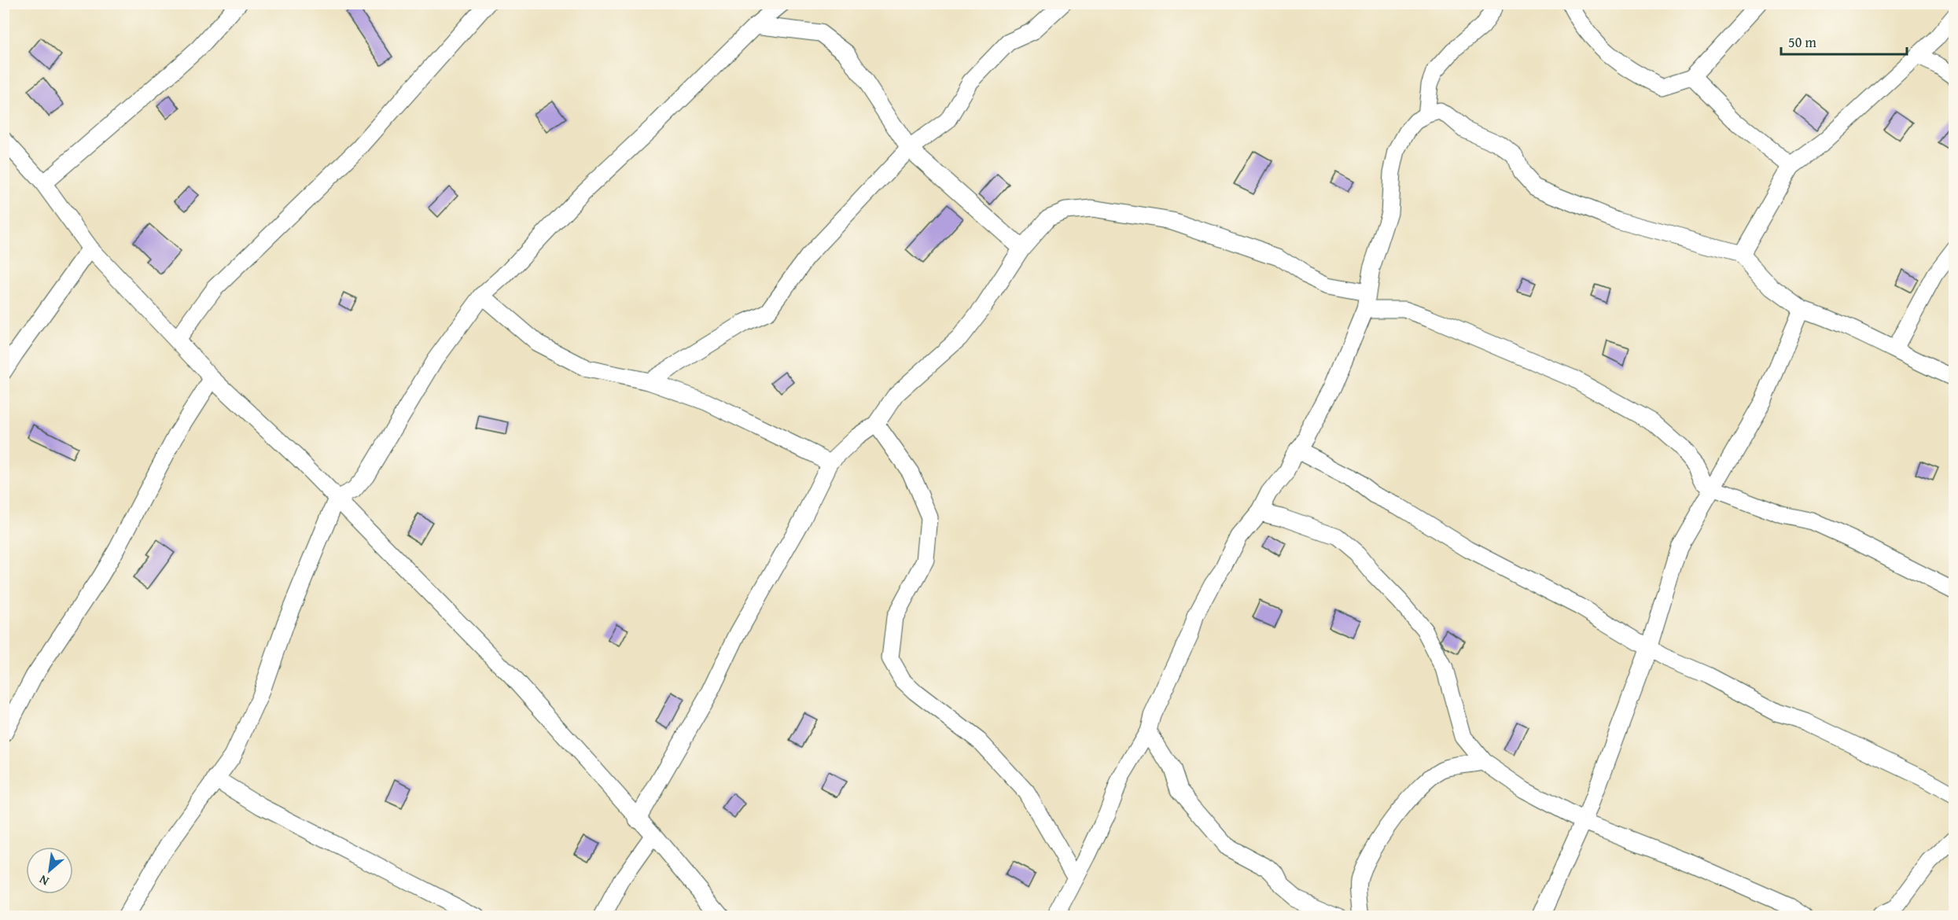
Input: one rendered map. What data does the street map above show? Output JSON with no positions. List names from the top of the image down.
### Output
{
  "scale_bar": "50 m",
  "north": "bottom left"
}
